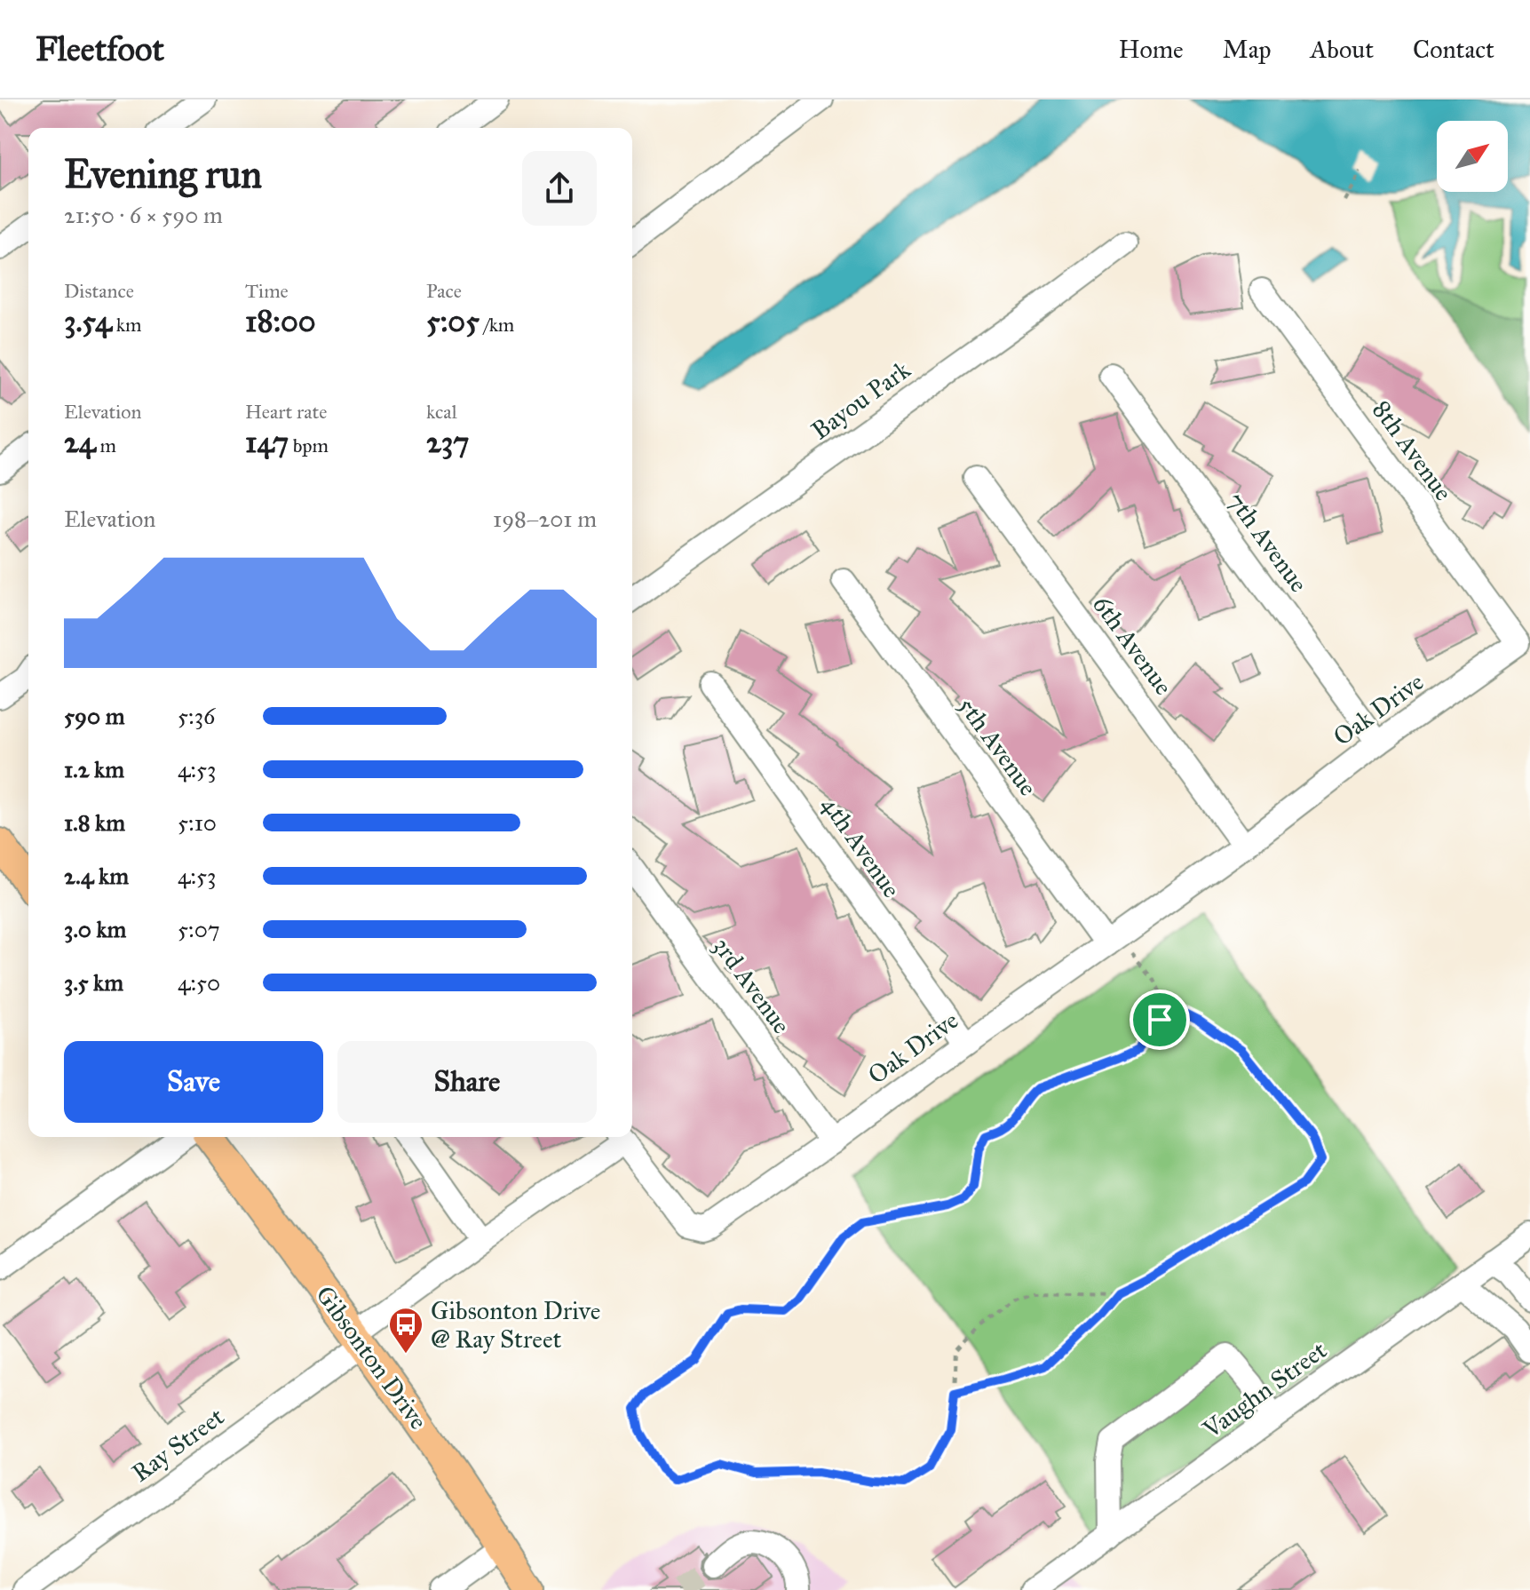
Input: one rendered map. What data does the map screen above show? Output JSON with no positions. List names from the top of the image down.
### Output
{
  "streets": {
    "main road": ["Gibsonton Drive"],
    "street": [
      "Bayou Park",
      "8th Avenue",
      "7th Avenue",
      "6th Avenue",
      "Oak Drive",
      "5th Avenue",
      "4th Avenue",
      "3rd Avenue",
      "Vaughn Street",
      "Ray Street"
    ]
  },
  "crossings": [
    ["8th Avenue", "Oak Drive"],
    ["7th Avenue", "Oak Drive"],
    ["6th Avenue", "Oak Drive"],
    ["Oak Drive", "5th Avenue"],
    ["Oak Drive", "4th Avenue"],
    ["Oak Drive", "3rd Avenue"],
    ["Oak Drive", "Gibsonton Drive"],
    ["Oak Drive", "Ray Street"],
    ["Gibsonton Drive", "Ray Street"]
  ],
  "places": {
    "bus stop": ["Gibsonton Drive @ Ray Street"]
  },
  "north": "top right",
  "page": {
    "header": "Fleetfoot",
    "nav": [
      "Home",
      "Map",
      "About",
      "Contact"
    ],
    "heading": ["Evening run", "21:50 · 6 × 590 m"],
    "stats": [
      ["Distance", "3.54 km"],
      ["Time", "18:00"],
      ["Pace", "5:05 /km"],
      ["Elevation", "24 m"],
      ["Heart rate", "147 bpm"],
      ["kcal", "237"]
    ],
    "chart": ["Elevation", "198–201 m"],
    "list": [
      {
        "name": "590 m",
        "note": "5:36"
      },
      {
        "name": "1.2 km",
        "note": "4:53"
      },
      {
        "name": "1.8 km",
        "note": "5:10"
      },
      {
        "name": "2.4 km",
        "note": "4:53"
      },
      {
        "name": "3.0 km",
        "note": "5:07"
      },
      {
        "name": "3.5 km",
        "note": "4:50"
      }
    ],
    "buttons": ["Save", "Share"]
  }
}
